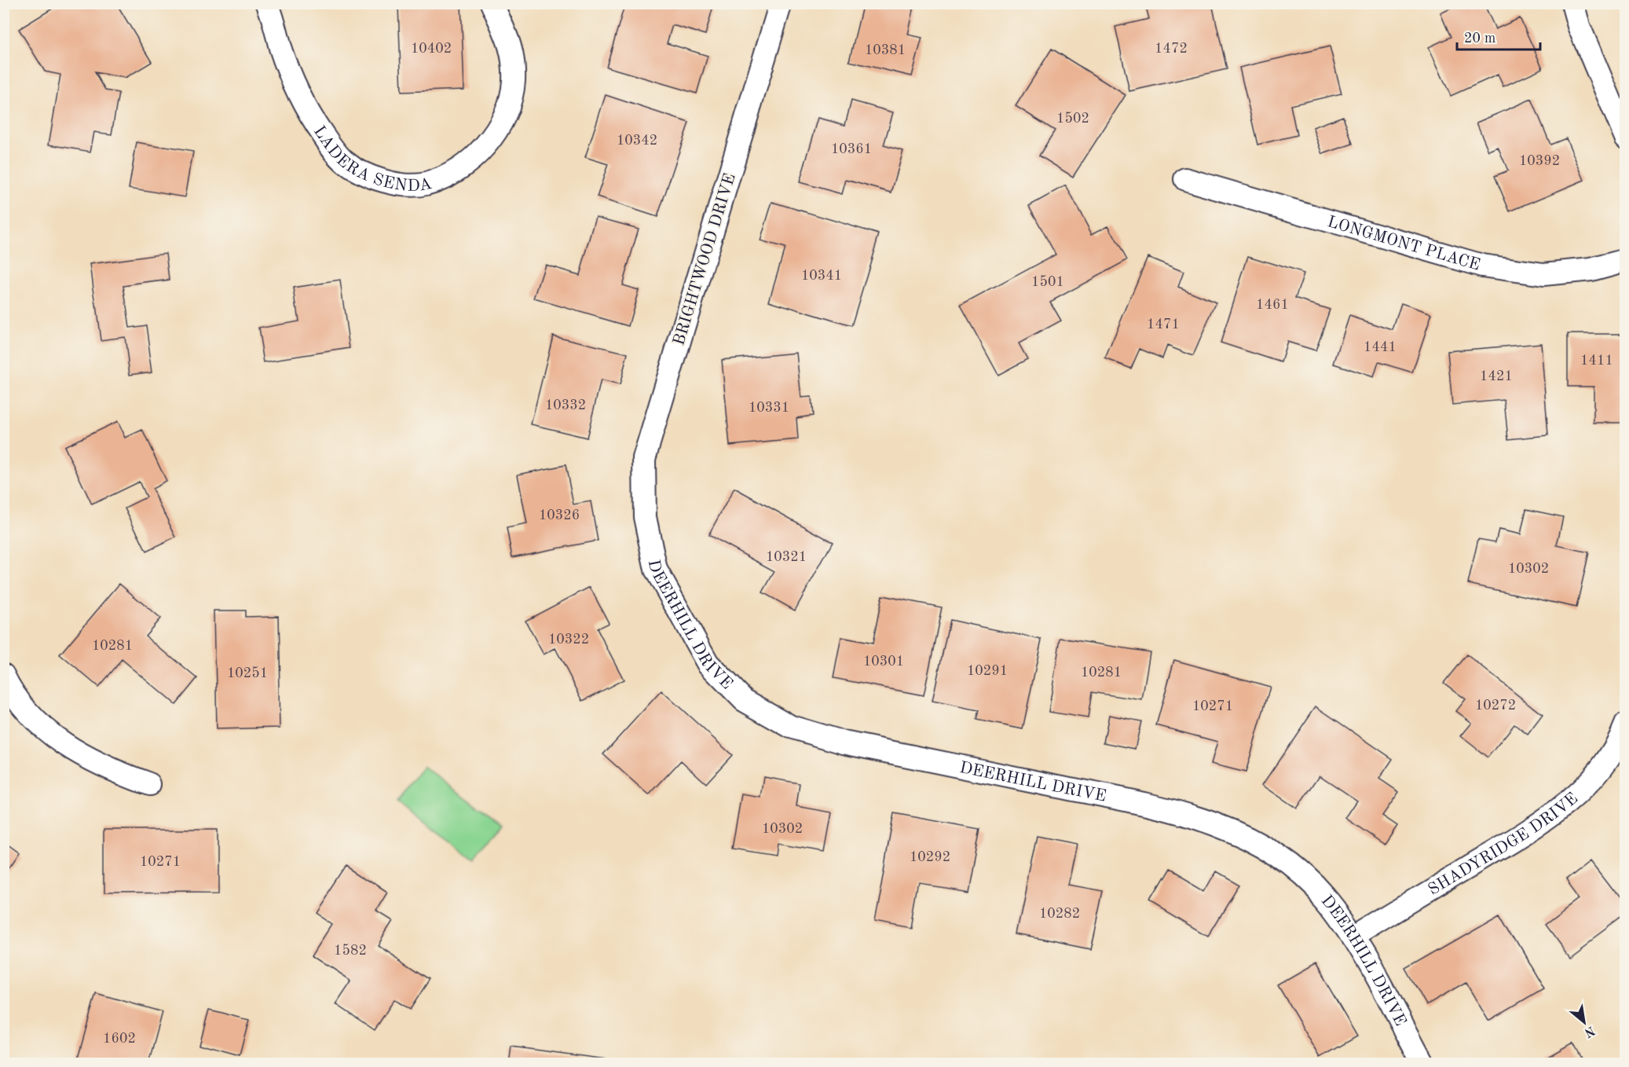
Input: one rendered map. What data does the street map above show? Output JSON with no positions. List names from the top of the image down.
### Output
{
  "streets": {
    "street": [
      "LADERA SENDA",
      "LONGMONT PLACE",
      "BRIGHTWOOD DRIVE",
      "DEERHILL DRIVE",
      "SHADYRIDGE DRIVE"
    ]
  },
  "crossings": [
    ["BRIGHTWOOD DRIVE", "DEERHILL DRIVE"],
    ["DEERHILL DRIVE", "SHADYRIDGE DRIVE"]
  ],
  "house_numbers": [
    "10402",
    "1472",
    "10381",
    "1502",
    "10342",
    "10361",
    "10392",
    "10341",
    "1501",
    "1461",
    "1471",
    "1441",
    "1411",
    "1421",
    "10332",
    "10331",
    "10326",
    "10321",
    "10302",
    "10322",
    "10281",
    "10301",
    "10291",
    "10281",
    "10251",
    "10272",
    "10271",
    "10302",
    "10292",
    "10271",
    "10282",
    "1582",
    "1602"
  ],
  "scale_bar": "20 m",
  "north": "bottom right"
}
